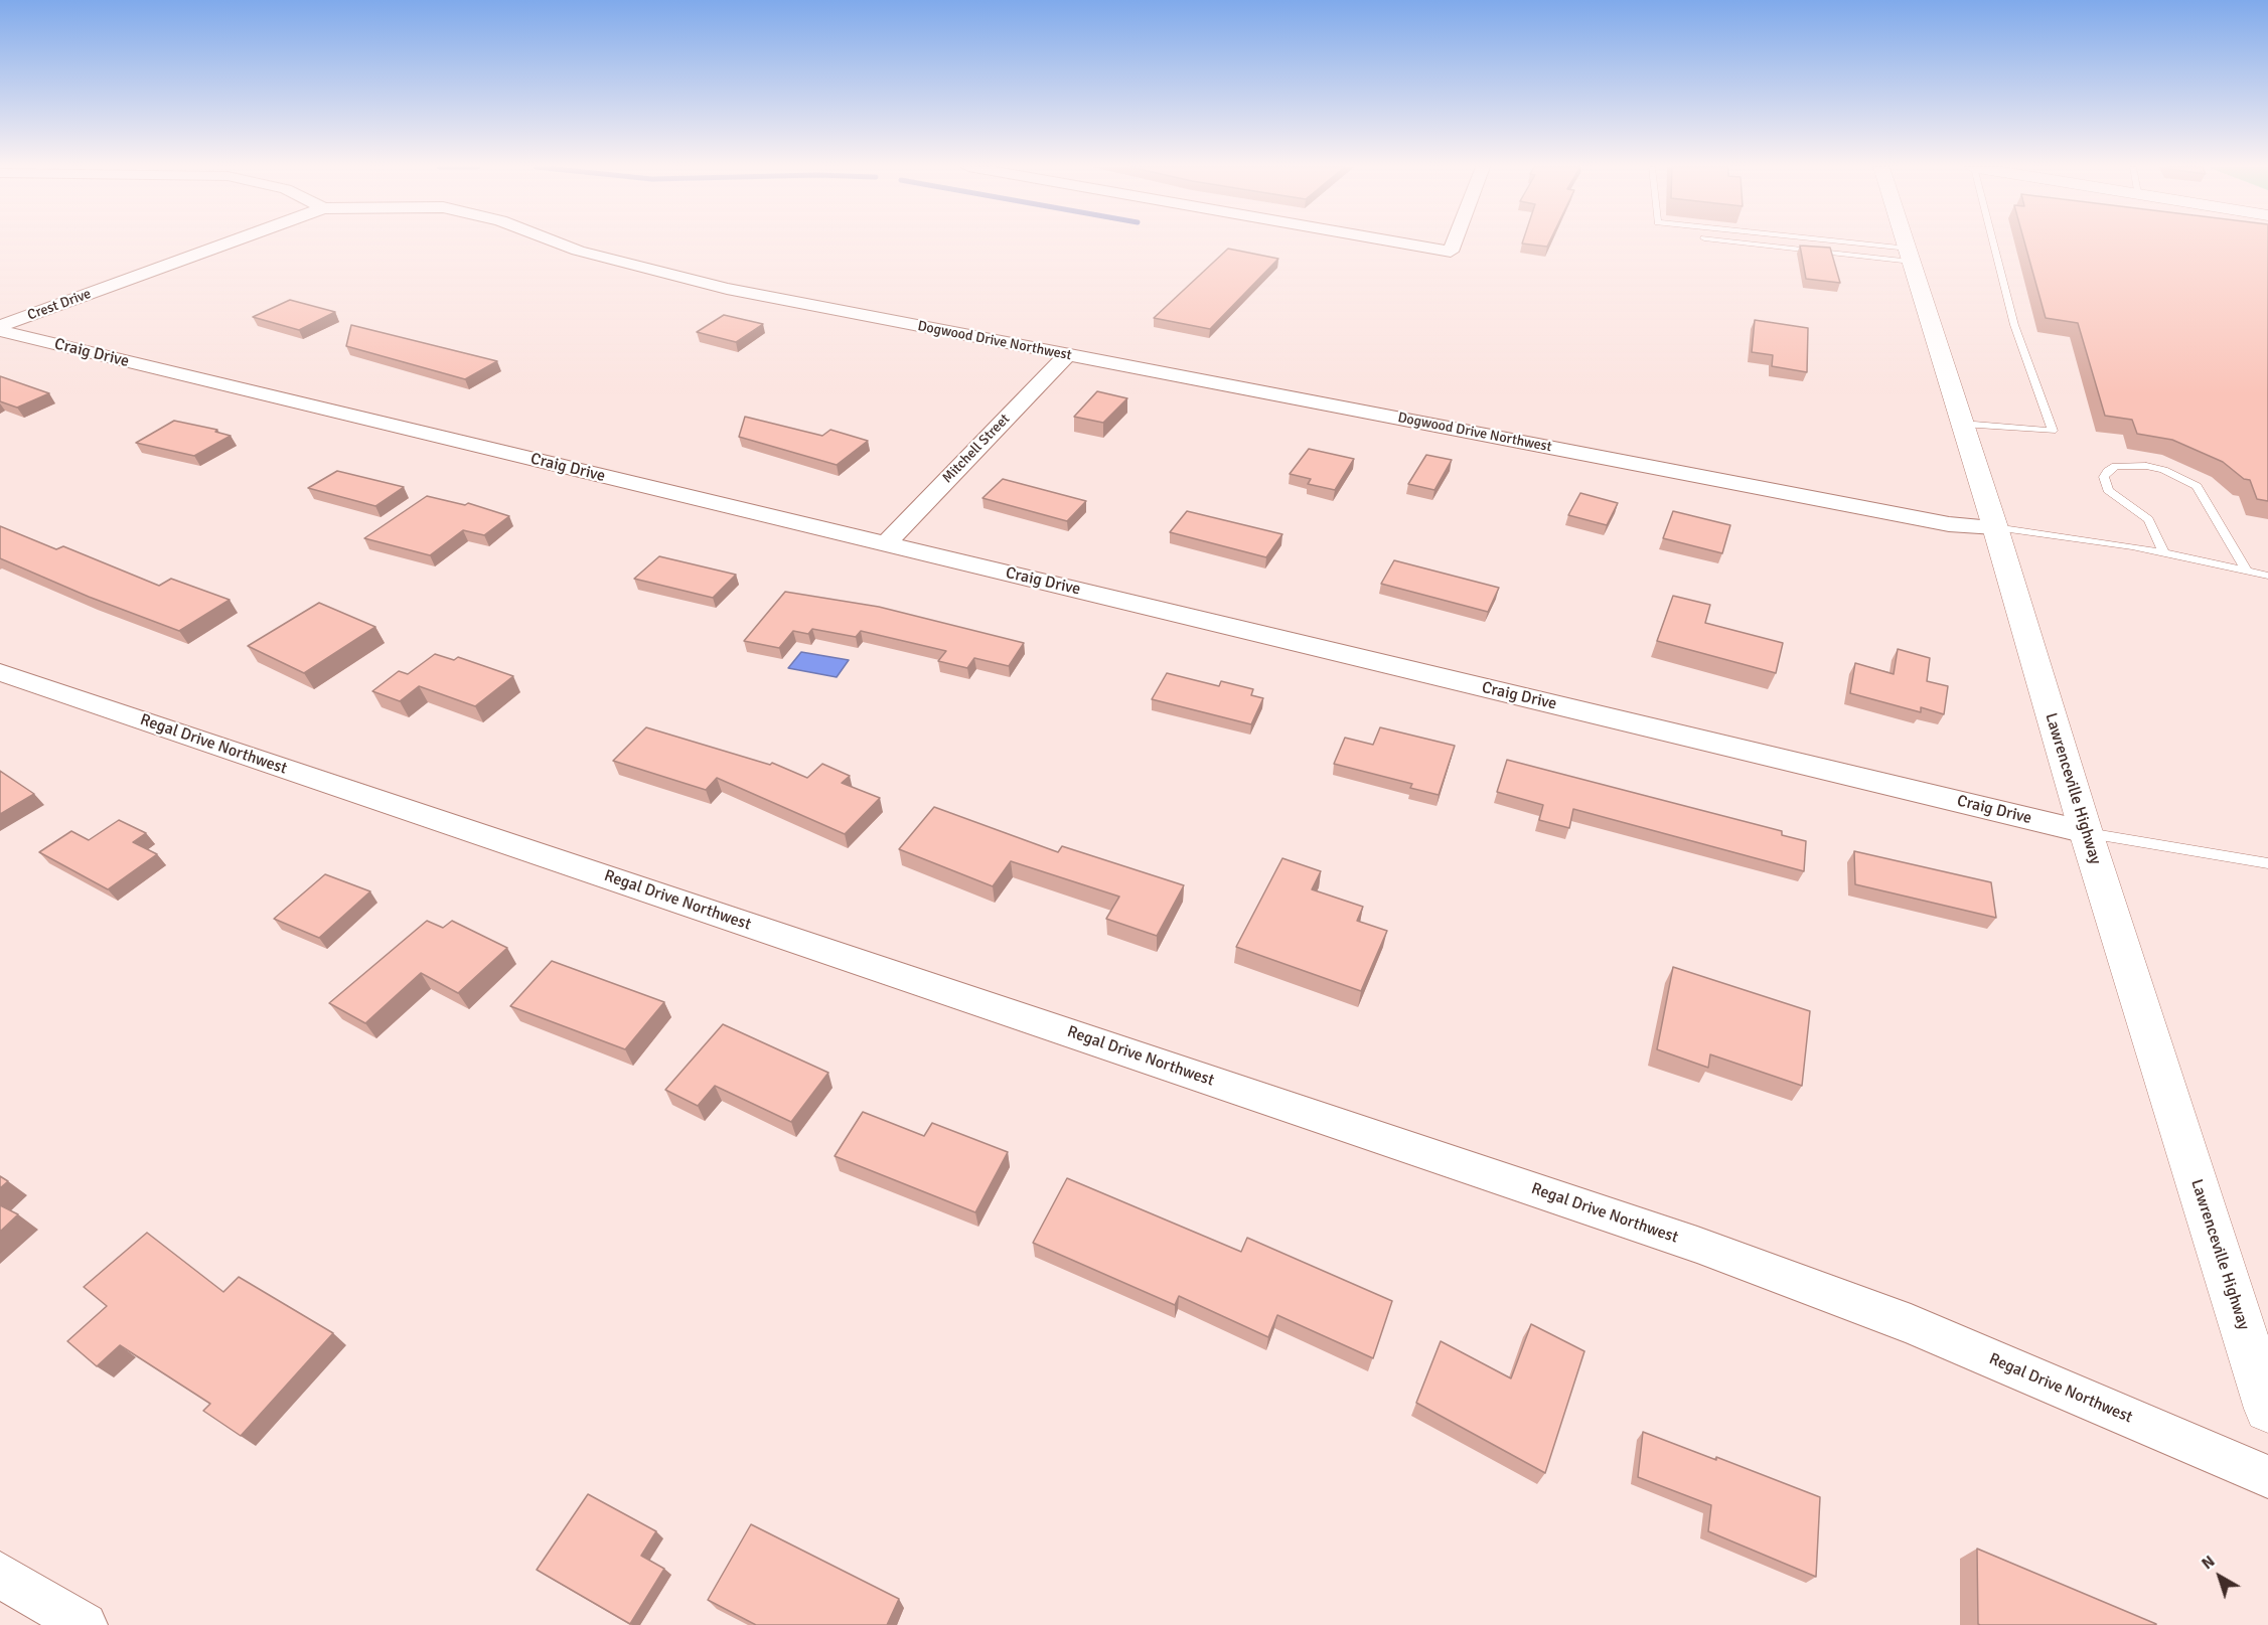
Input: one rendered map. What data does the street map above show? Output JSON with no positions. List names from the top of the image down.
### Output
{
  "streets": {
    "main road": ["Lawrenceville Highway"],
    "street": [
      "Crest Drive",
      "Dogwood Drive Northwest",
      "Craig Drive",
      "Mitchell Street",
      "Regal Drive Northwest"
    ]
  },
  "crossings": [
    ["Dogwood Drive Northwest", "Mitchell Street"],
    ["Dogwood Drive Northwest", "Lawrenceville Highway"],
    ["Craig Drive", "Mitchell Street"],
    ["Craig Drive", "Lawrenceville Highway"]
  ],
  "north": "top left"
}
